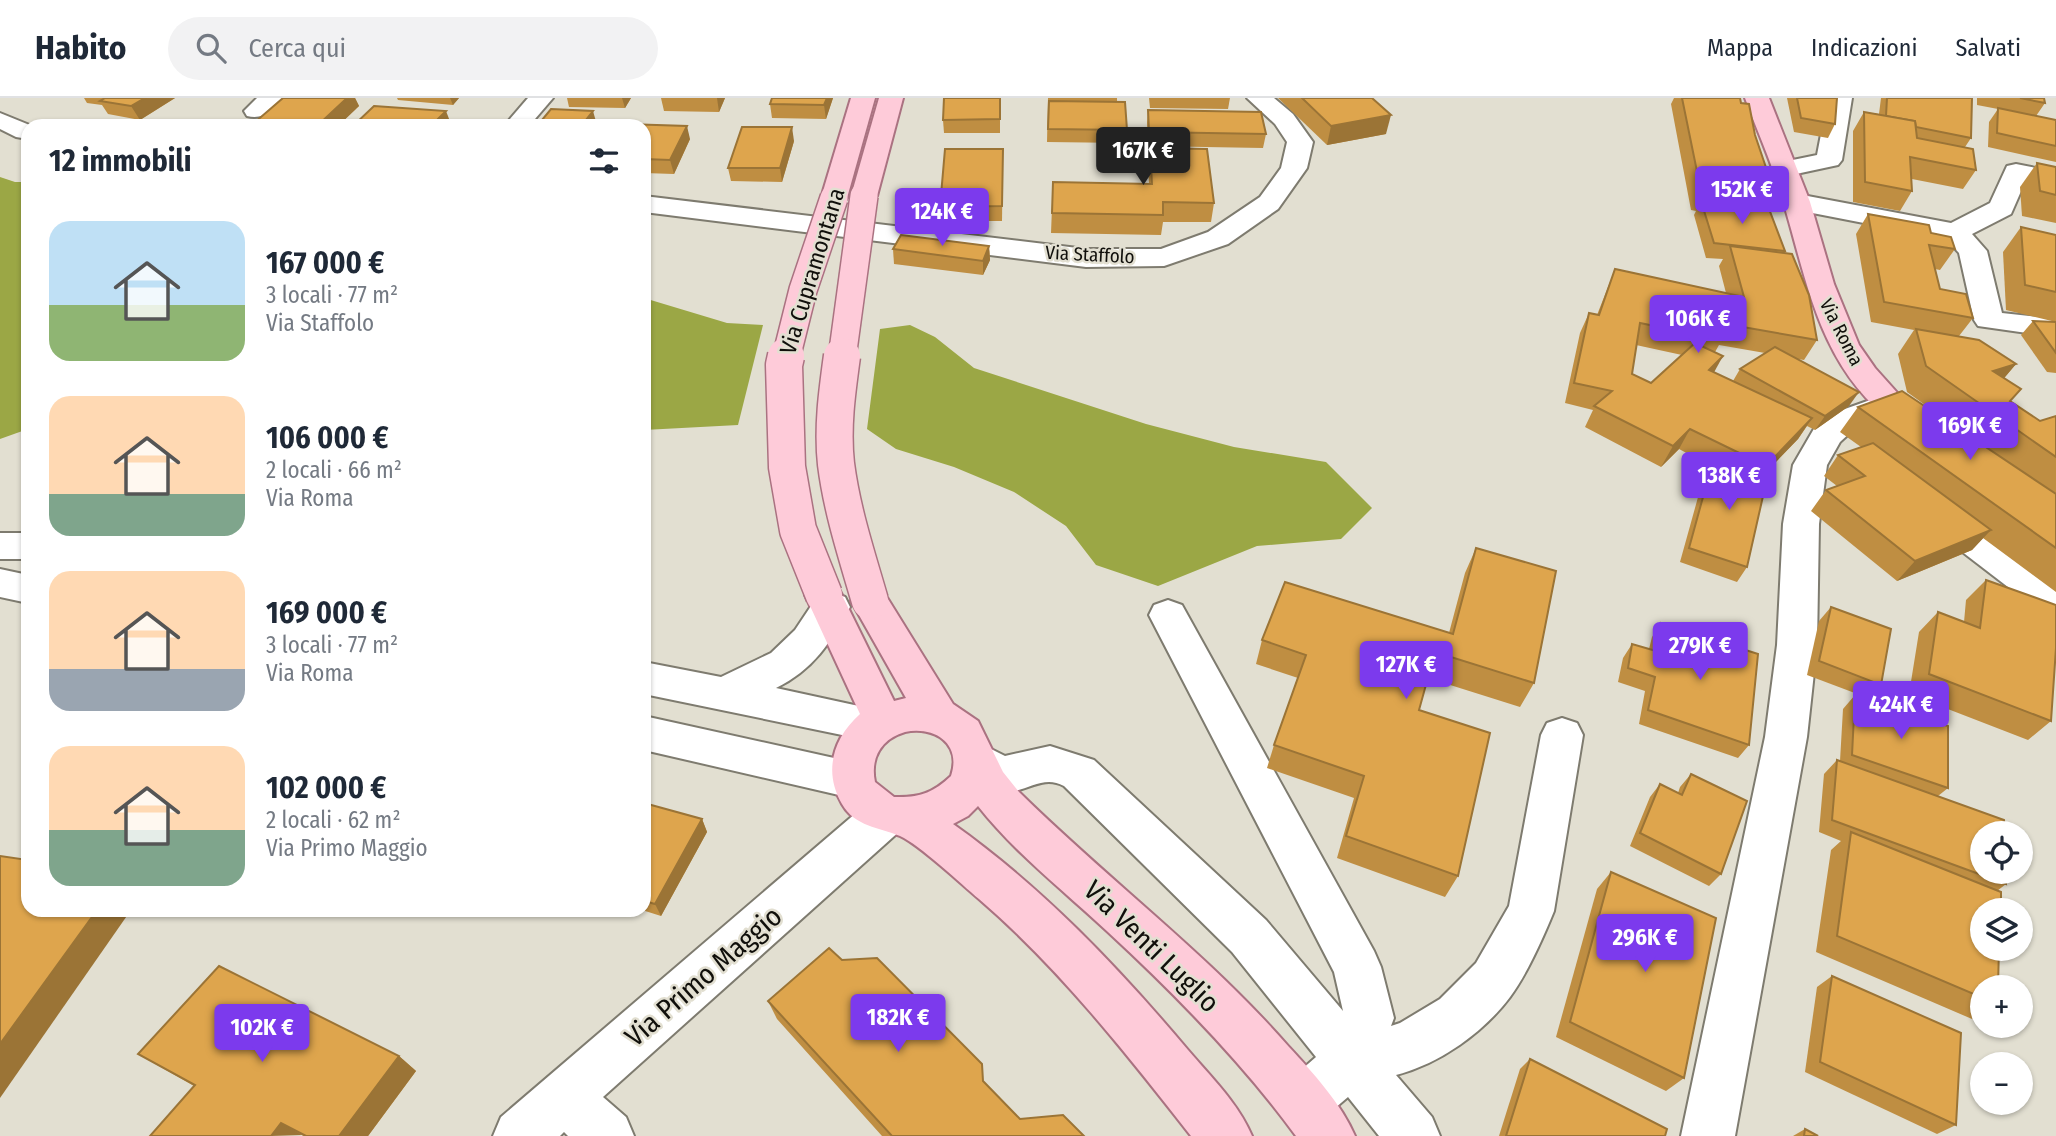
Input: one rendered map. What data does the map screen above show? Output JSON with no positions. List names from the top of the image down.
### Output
{
  "streets": {
    "main road": ["Via Cupramontana", "Via Roma", "Via Venti Luglio"],
    "street": ["Via Staffolo", "Via Primo Maggio"]
  },
  "crossings": [
    ["Via Cupramontana", "Via Venti Luglio"],
    ["Via Cupramontana", "Via Primo Maggio"],
    ["Via Venti Luglio", "Via Primo Maggio"]
  ],
  "page": {
    "header": "Habito",
    "search": "Cerca qui",
    "nav": ["Mappa", "Indicazioni", "Salvati"],
    "heading": "12 immobili",
    "price": [
      "167K €",
      "152K €",
      "124K €",
      "106K €",
      "169K €",
      "138K €",
      "279K €",
      "127K €",
      "424K €",
      "296K €",
      "182K €",
      "102K €"
    ],
    "list": [
      {
        "name": "167 000 €",
        "note": "3 locali · 77 m² · Via Staffolo"
      },
      {
        "name": "106 000 €",
        "note": "2 locali · 66 m² · Via Roma"
      },
      {
        "name": "169 000 €",
        "note": "3 locali · 77 m² · Via Roma"
      },
      {
        "name": "102 000 €",
        "note": "2 locali · 62 m² · Via Primo Maggio"
      }
    ],
    "map_buttons": ["+", "−"]
  }
}
